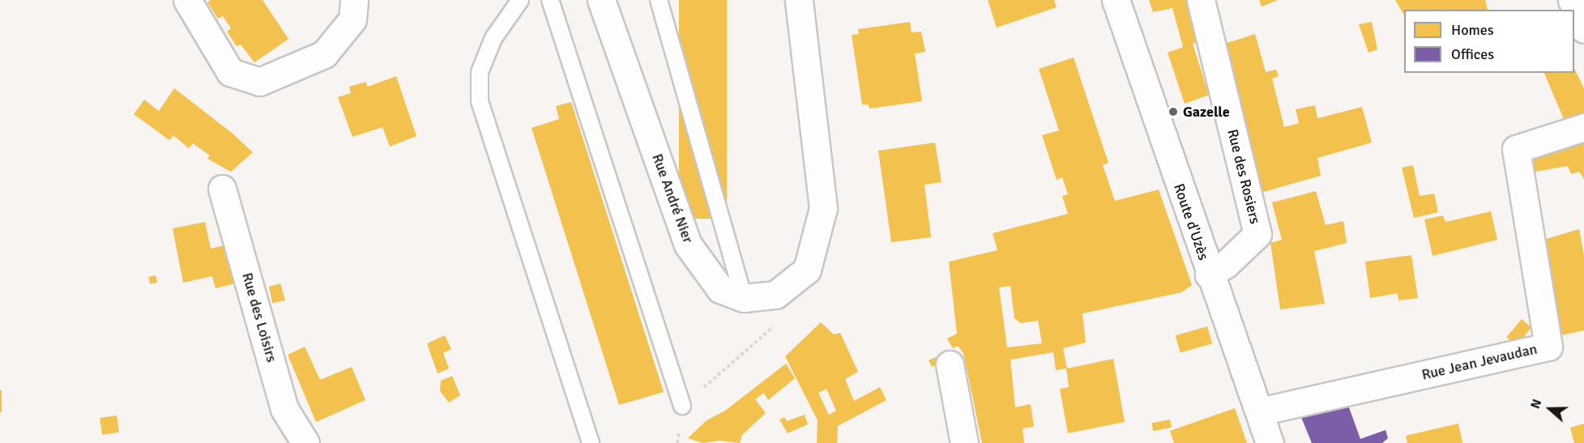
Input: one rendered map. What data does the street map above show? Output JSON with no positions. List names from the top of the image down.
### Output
{
  "streets": {
    "street": [
      "Rue des Rosiers",
      "Rue André Nier",
      "Route d'Uzès",
      "Rue des Loisirs",
      "Rue Jean Jevaudan"
    ]
  },
  "crossings": [
    ["Rue des Rosiers", "Route d'Uzès"],
    ["Route d'Uzès", "Rue Jean Jevaudan"]
  ],
  "places": ["Gazelle"],
  "legend": ["Homes", "Offices"],
  "north": "left"
}
